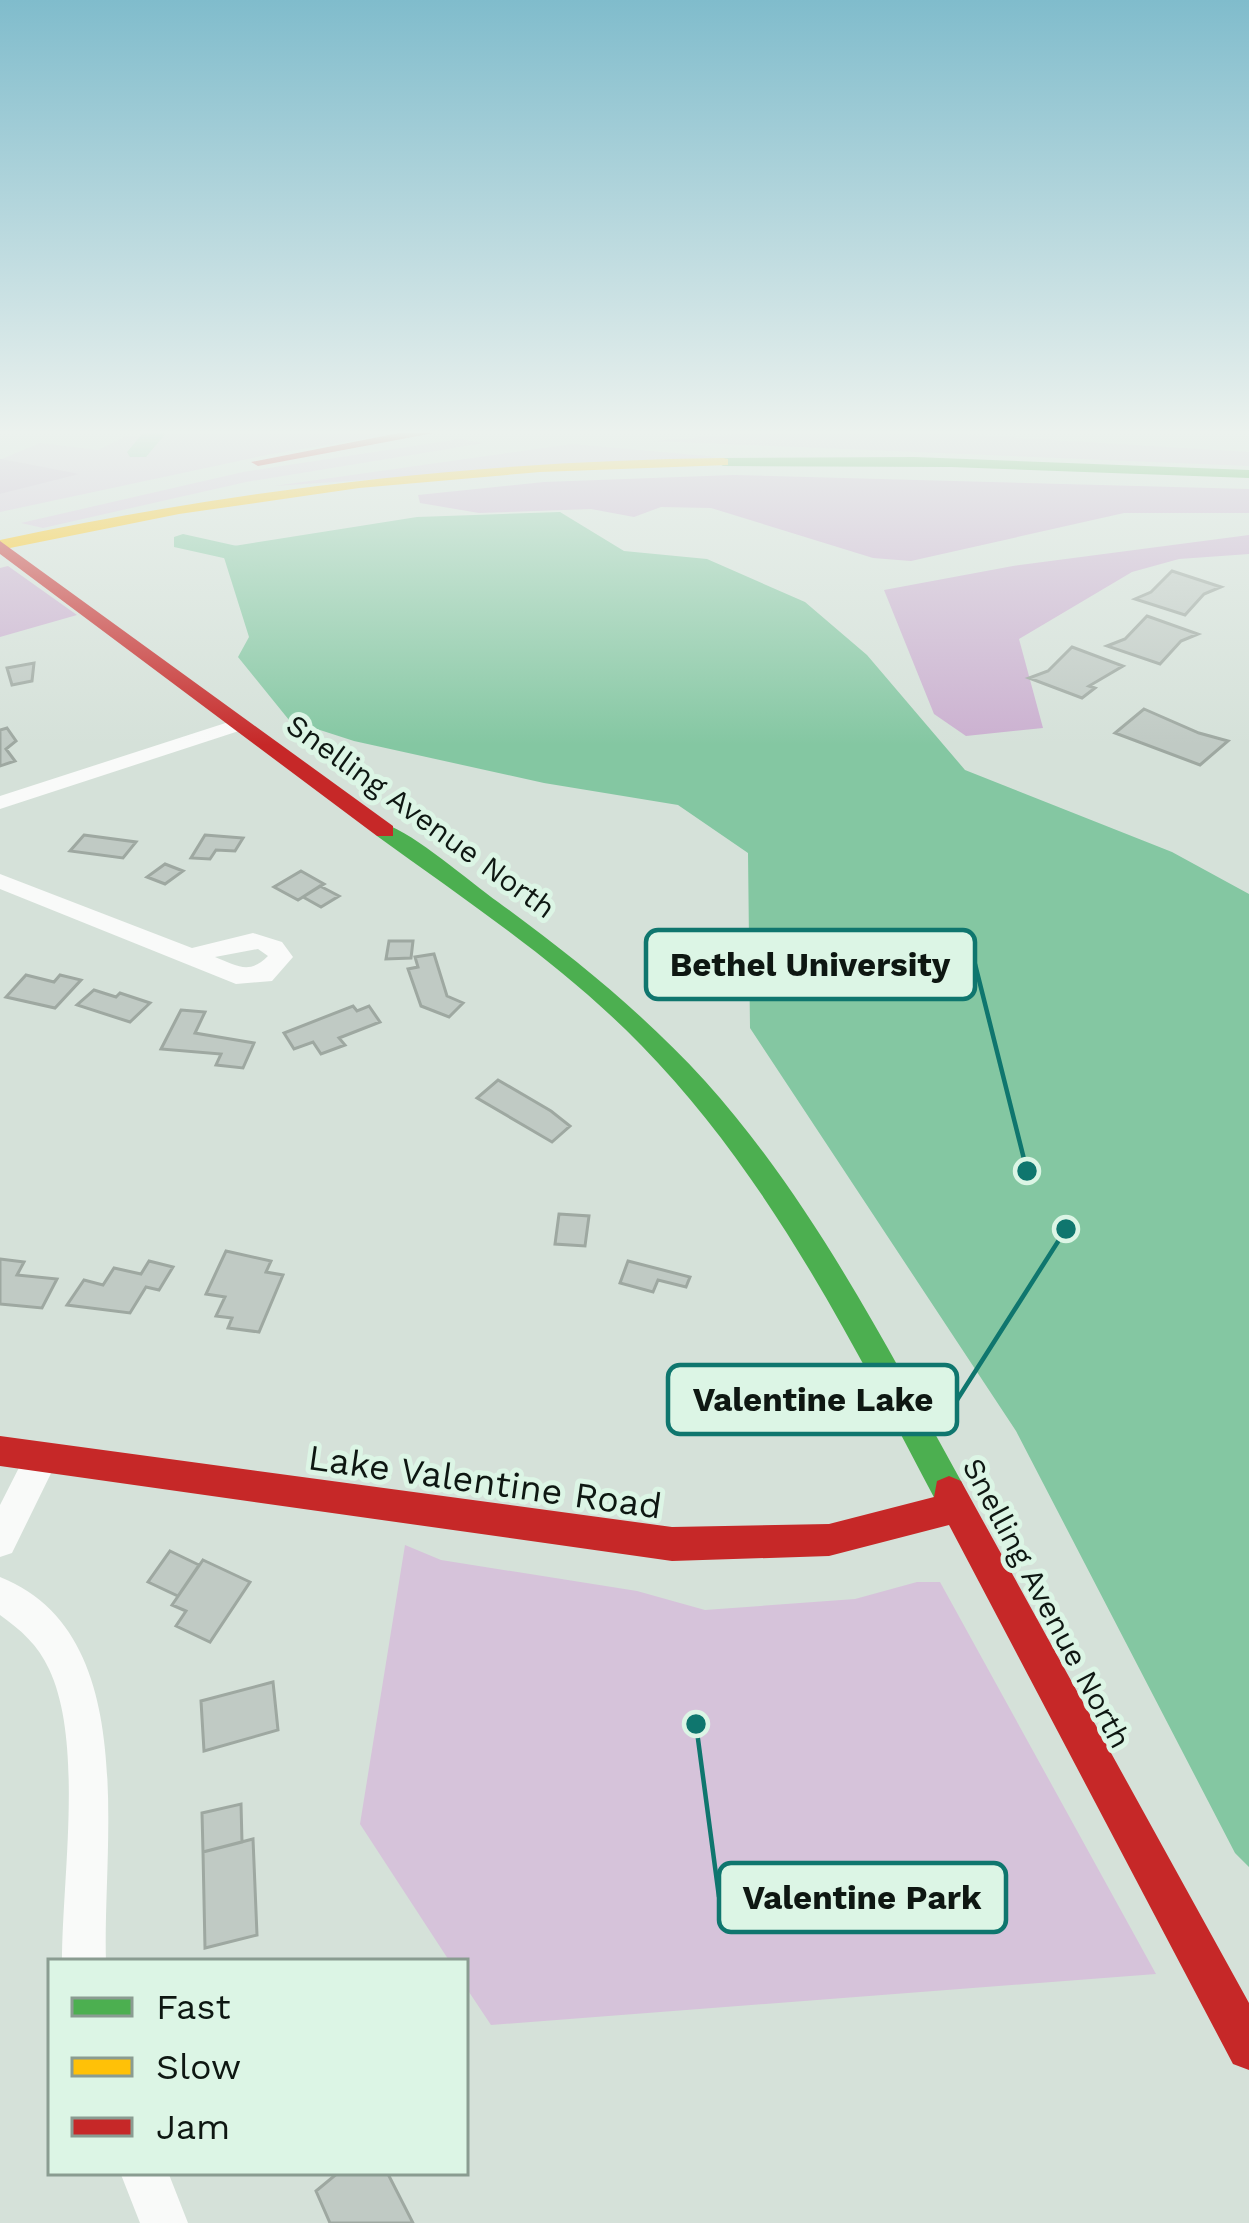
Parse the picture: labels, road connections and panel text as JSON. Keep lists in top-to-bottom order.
{
  "streets": {
    "main road": ["Snelling Avenue North", "Lake Valentine Road"]
  },
  "crossings": [
    ["Snelling Avenue North", "Lake Valentine Road"]
  ],
  "places": ["Bethel University", "Valentine Lake", "Valentine Park"],
  "legend": ["Fast", "Slow", "Jam"]
}
